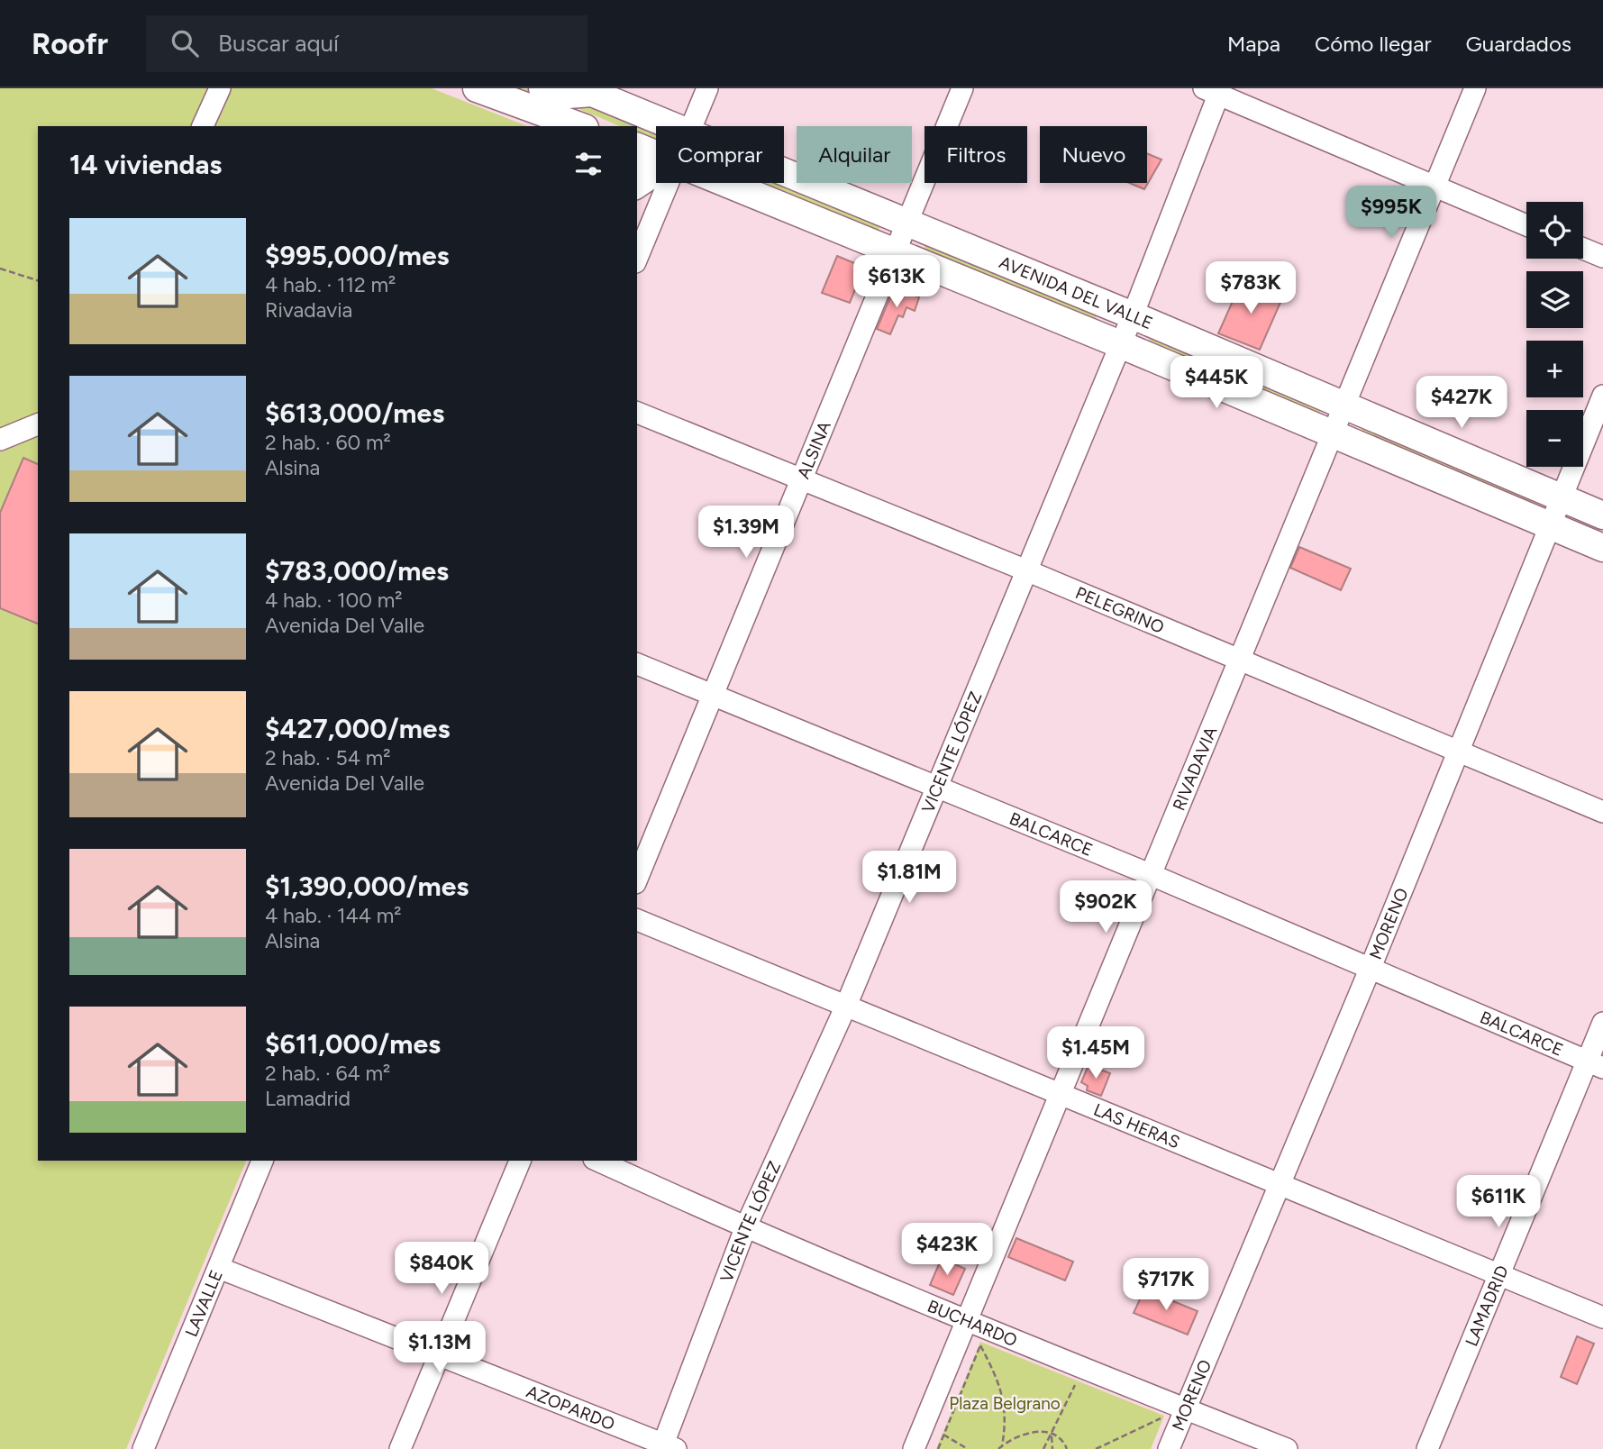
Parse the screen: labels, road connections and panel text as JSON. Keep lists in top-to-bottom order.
{
  "streets": {
    "main road": ["AVENIDA DEL VALLE"],
    "street": [
      "ALSINA",
      "PELEGRINO",
      "VICENTE LÓPEZ",
      "RIVADAVIA",
      "BALCARCE",
      "MORENO",
      "LAS HERAS",
      "LAVALLE",
      "LAMADRID",
      "BUCHARDO",
      "AZOPARDO"
    ]
  },
  "crossings": [
    ["AVENIDA DEL VALLE", "ALSINA"],
    ["AVENIDA DEL VALLE", "VICENTE LÓPEZ"],
    ["AVENIDA DEL VALLE", "RIVADAVIA"],
    ["AVENIDA DEL VALLE", "MORENO"],
    ["ALSINA", "PELEGRINO"],
    ["ALSINA", "BALCARCE"],
    ["PELEGRINO", "VICENTE LÓPEZ"],
    ["PELEGRINO", "RIVADAVIA"],
    ["PELEGRINO", "MORENO"],
    ["VICENTE LÓPEZ", "BALCARCE"],
    ["VICENTE LÓPEZ", "LAS HERAS"],
    ["VICENTE LÓPEZ", "BUCHARDO"],
    ["VICENTE LÓPEZ", "AZOPARDO"],
    ["RIVADAVIA", "BALCARCE"],
    ["RIVADAVIA", "LAS HERAS"],
    ["RIVADAVIA", "BUCHARDO"],
    ["BALCARCE", "MORENO"],
    ["BALCARCE", "LAMADRID"],
    ["MORENO", "LAS HERAS"],
    ["MORENO", "BUCHARDO"],
    ["LAS HERAS", "LAMADRID"],
    ["LAVALLE", "AZOPARDO"]
  ],
  "parks": ["Plaza Belgrano"],
  "page": {
    "header": "Roofr",
    "search": "Buscar aquí",
    "nav": ["Mapa", "Cómo llegar", "Guardados"],
    "chip": [
      "Comprar",
      "Alquilar",
      "Filtros",
      "Nuevo"
    ],
    "heading": "14 viviendas",
    "price": [
      "$995K",
      "$613K",
      "$783K",
      "$445K",
      "$427K",
      "$1.39M",
      "$1.81M",
      "$902K",
      "$1.45M",
      "$611K",
      "$423K",
      "$840K",
      "$717K",
      "$1.13M"
    ],
    "map_buttons": ["+", "−"],
    "list": [
      {
        "name": "$995,000/mes",
        "note": "4 hab. · 112 m² · Rivadavia"
      },
      {
        "name": "$613,000/mes",
        "note": "2 hab. · 60 m² · Alsina"
      },
      {
        "name": "$783,000/mes",
        "note": "4 hab. · 100 m² · Avenida Del Valle"
      },
      {
        "name": "$427,000/mes",
        "note": "2 hab. · 54 m² · Avenida Del Valle"
      },
      {
        "name": "$1,390,000/mes",
        "note": "4 hab. · 144 m² · Alsina"
      },
      {
        "name": "$611,000/mes",
        "note": "2 hab. · 64 m² · Lamadrid"
      }
    ]
  }
}
